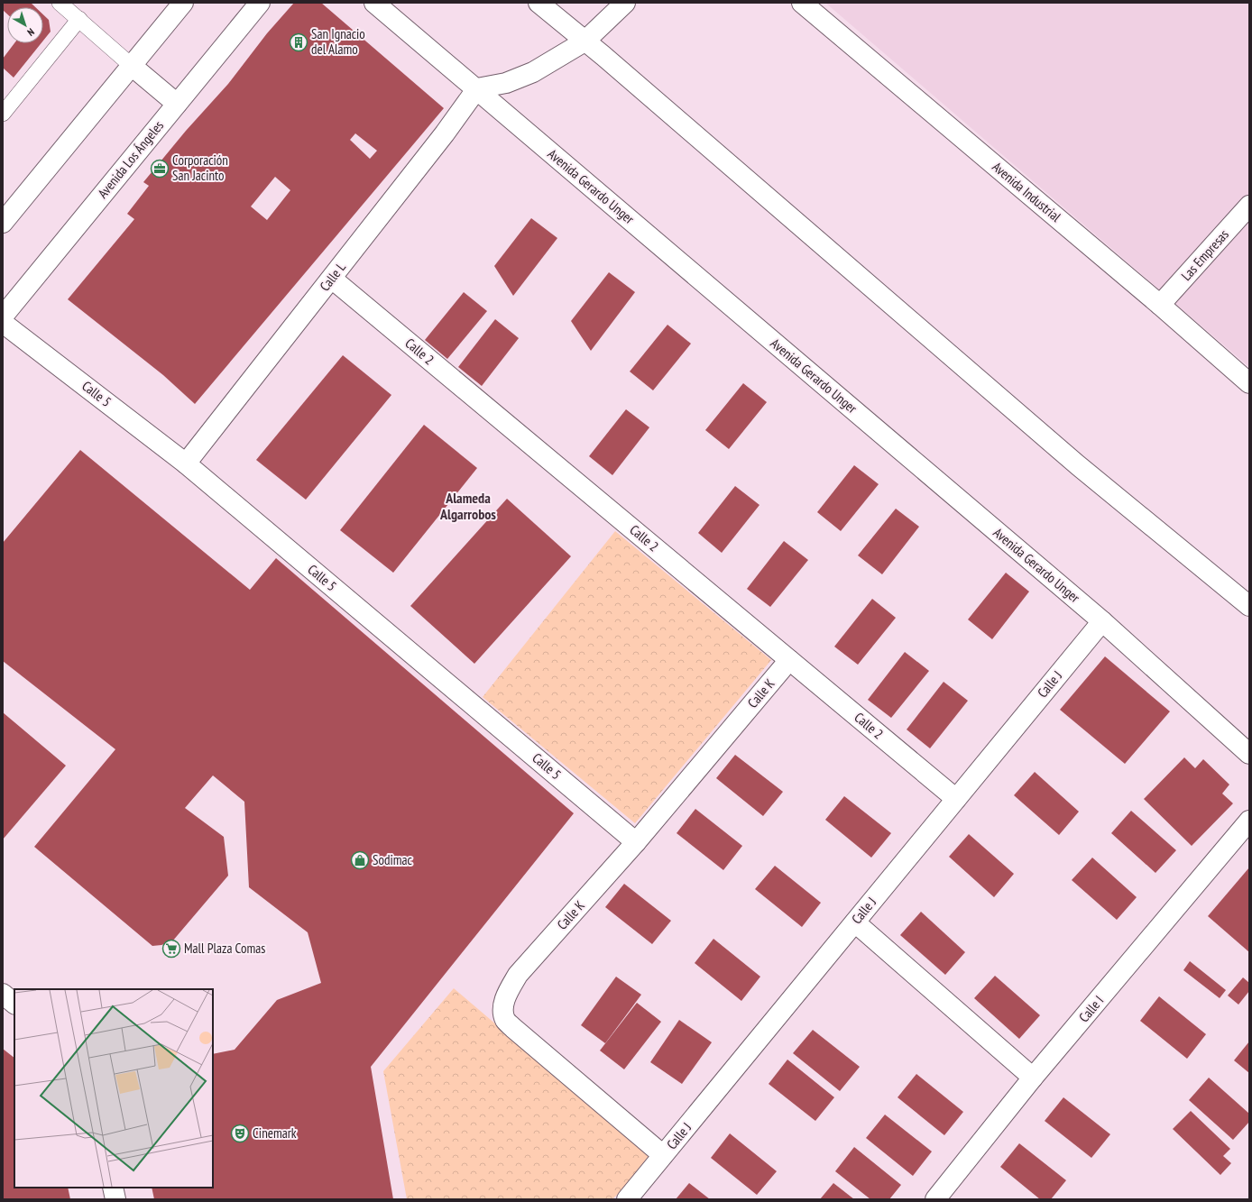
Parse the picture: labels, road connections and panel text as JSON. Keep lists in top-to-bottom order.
{
  "streets": {
    "street": [
      "Avenida Los Ángeles",
      "Avenida Gerardo Unger",
      "Avenida Industrial",
      "Las Empresas",
      "Calle L",
      "Calle 2",
      "Calle 5",
      "Calle J",
      "Calle K",
      "Calle I"
    ]
  },
  "crossings": [
    ["Avenida Gerardo Unger", "Calle L"],
    ["Avenida Gerardo Unger", "Calle J"],
    ["Avenida Industrial", "Las Empresas"],
    ["Calle L", "Calle 2"],
    ["Calle L", "Calle 5"],
    ["Calle 2", "Calle J"],
    ["Calle 2", "Calle K"],
    ["Calle 5", "Calle K"],
    ["Calle J", "Calle K"]
  ],
  "districts": ["Alameda Algarrobos"],
  "places": {
    "building": ["San Ignacio del Alamo"],
    "office": ["Corporación San Jacinto"],
    "shop": ["Sodimac"],
    "supermarket": ["Mall Plaza Comas"],
    "theatre": ["Cinemark"]
  },
  "north": "bottom right"
}
